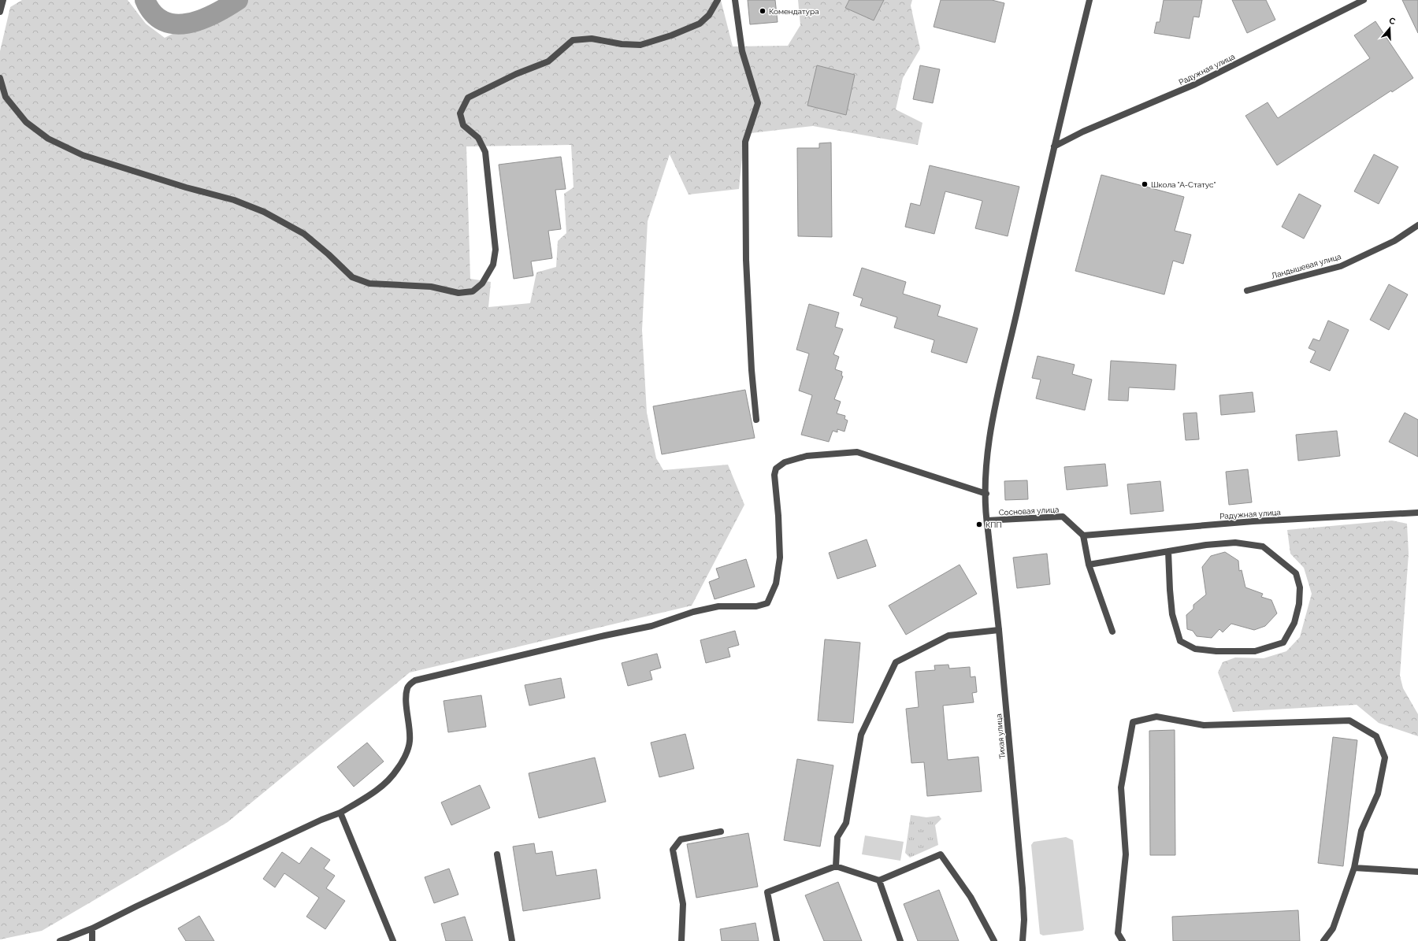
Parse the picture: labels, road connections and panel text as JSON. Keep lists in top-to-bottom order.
{
  "streets": {
    "street": [
      "Радужная улица",
      "Ландышевая улица",
      "Сосновая улица",
      "Тихая улица"
    ]
  },
  "crossings": [
    ["Радужная улица", "Сосновая улица"],
    ["Радужная улица", "Тихая улица"],
    ["Сосновая улица", "Тихая улица"]
  ],
  "places": ["Комендатура", "Школа \"А-Статус\"", "КПП"],
  "north": "top"
}
